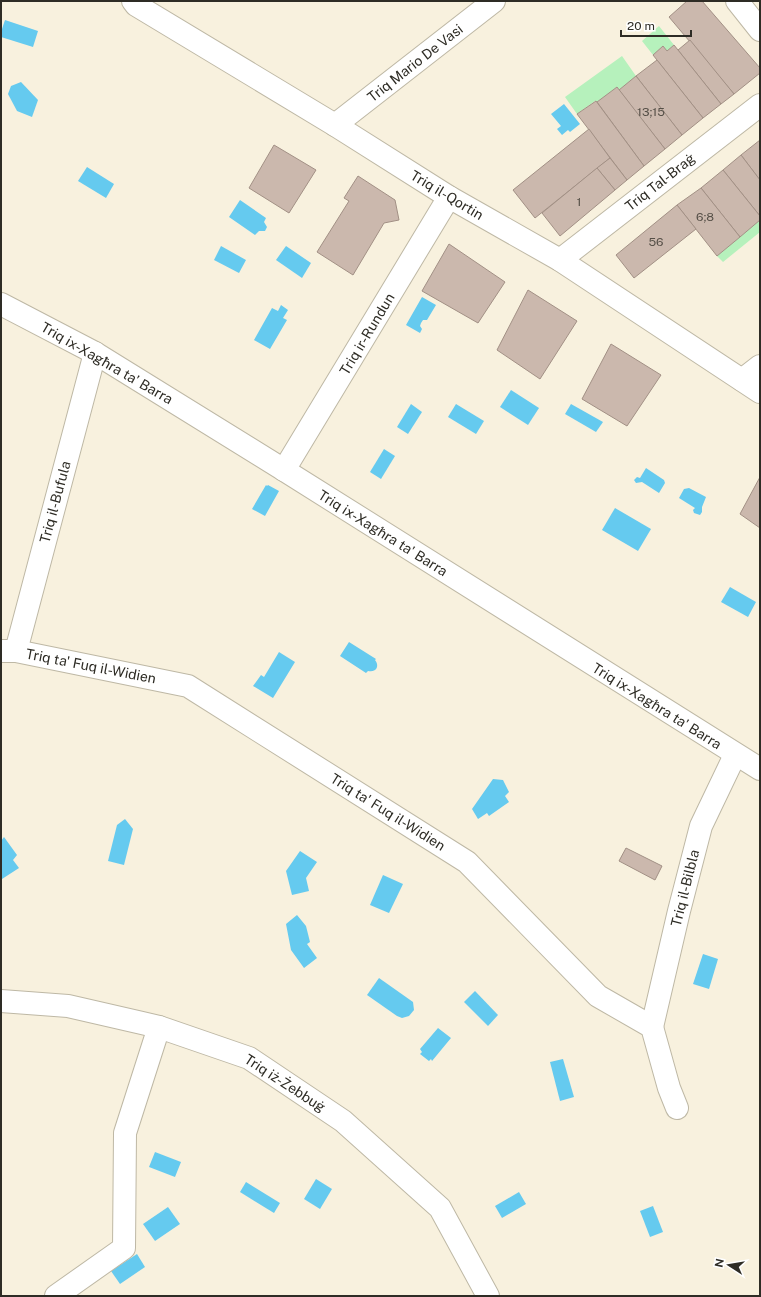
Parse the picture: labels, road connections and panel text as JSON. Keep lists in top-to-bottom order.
{
  "streets": {
    "street": [
      "Triq Mario De Vasi",
      "Triq Tal-Braġ",
      "Triq il-Qortin",
      "Triq ir-Rundun",
      "Triq ix-Xagħra ta' Barra",
      "Triq il-Bufula",
      "Triq ta' Fuq il-Widien",
      "Triq il-Bilbla",
      "Triq iż-Żebbuġ"
    ]
  },
  "crossings": [
    ["Triq Mario De Vasi", "Triq il-Qortin"],
    ["Triq Tal-Braġ", "Triq il-Qortin"],
    ["Triq il-Qortin", "Triq ir-Rundun"],
    ["Triq ir-Rundun", "Triq ix-Xagħra ta' Barra"],
    ["Triq ix-Xagħra ta' Barra", "Triq il-Bufula"],
    ["Triq ix-Xagħra ta' Barra", "Triq il-Bilbla"],
    ["Triq il-Bufula", "Triq ta' Fuq il-Widien"],
    ["Triq ta' Fuq il-Widien", "Triq il-Bilbla"]
  ],
  "house_numbers": [
    "13;15",
    "1",
    "6;8",
    "56"
  ],
  "scale_bar": "20 m",
  "north": "left"
}
